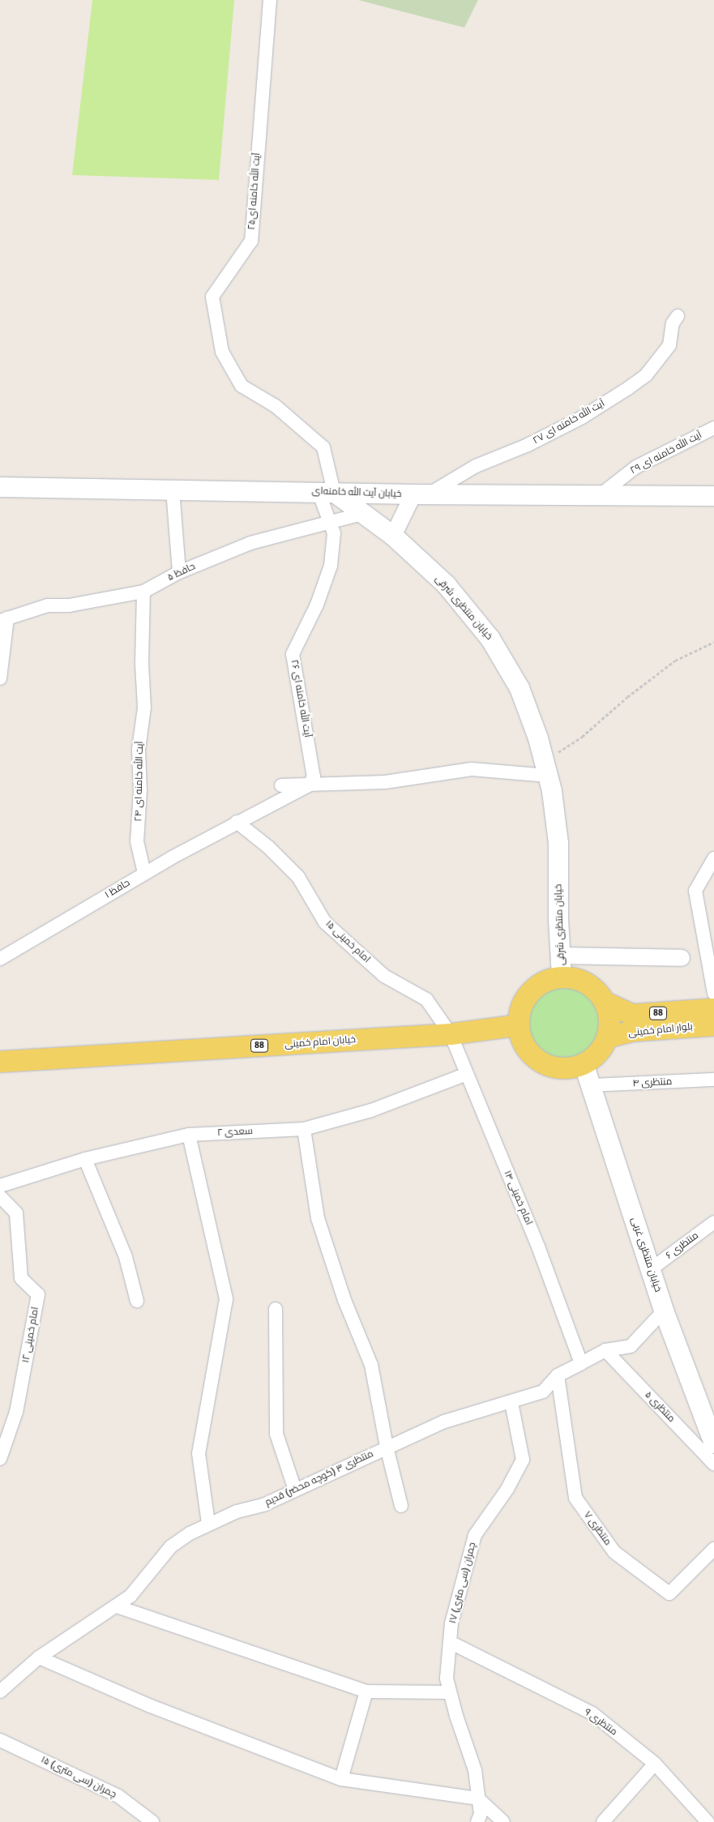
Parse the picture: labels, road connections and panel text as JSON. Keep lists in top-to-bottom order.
{
  "streets": {
    "main road": [
      "خیابان آیت الله خامنه‌ای",
      "خیابان منتظری شرقی",
      "88",
      "بلوار امام خمینی",
      "خیابان امام خمینی",
      "خیابان منتظری غربی"
    ],
    "street": [
      "آیت الله خامنه ای۲۵",
      "آیت الله خامنه ای ۲۷",
      "آیت الله خامنه ای ۲۹",
      "حافظ ۵",
      "آیت الله خامنه ای ۲۶",
      "آیت الله خامنه ای ۲۴",
      "حافظ ۱",
      "امام خمینی ۱۵",
      "منتظری ۴",
      "سعدی ۲",
      "امام خمینی ۱۴",
      "منتظری ۶",
      "امام خمینی ۱۲",
      "منتظری ۵",
      "منتظری ۳ (کوچه محضر) قدیم",
      "منتظری ۷",
      "چمران (سی متری) ۱۷",
      "منتظری ۹",
      "چمران (سی متری) ۱۵"
    ]
  },
  "crossings": [
    ["آیت الله خامنه ای۲۵", "خیابان آیت الله خامنه‌ای"],
    ["آیت الله خامنه ای۲۵", "خیابان منتظری شرقی"],
    ["آیت الله خامنه ای۲۵", "آیت الله خامنه ای ۲۶"],
    ["آیت الله خامنه ای ۲۷", "خیابان آیت الله خامنه‌ای"],
    ["آیت الله خامنه ای ۲۹", "خیابان آیت الله خامنه‌ای"],
    ["خیابان آیت الله خامنه‌ای", "خیابان منتظری شرقی"],
    ["خیابان آیت الله خامنه‌ای", "آیت الله خامنه ای ۲۶"],
    ["حافظ ۵", "خیابان منتظری شرقی"],
    ["حافظ ۵", "آیت الله خامنه ای ۲۴"],
    ["خیابان منتظری شرقی", "آیت الله خامنه ای ۲۶"],
    ["خیابان منتظری شرقی", "88"],
    ["خیابان منتظری شرقی", "بلوار امام خمینی"],
    ["خیابان منتظری شرقی", "خیابان امام خمینی"],
    ["خیابان منتظری شرقی", "خیابان منتظری غربی"],
    ["آیت الله خامنه ای ۲۴", "حافظ ۱"],
    ["حافظ ۱", "امام خمینی ۱۵"],
    ["امام خمینی ۱۵", "خیابان امام خمینی"],
    ["امام خمینی ۱۵", "امام خمینی ۱۴"],
    ["88", "بلوار امام خمینی"],
    ["88", "خیابان امام خمینی"],
    ["88", "خیابان منتظری غربی"],
    ["بلوار امام خمینی", "خیابان امام خمینی"],
    ["بلوار امام خمینی", "خیابان منتظری غربی"],
    ["خیابان امام خمینی", "امام خمینی ۱۴"],
    ["خیابان امام خمینی", "خیابان منتظری غربی"],
    ["منتظری ۴", "خیابان منتظری غربی"],
    ["سعدی ۲", "امام خمینی ۱۴"],
    ["امام خمینی ۱۴", "منتظری ۳ (کوچه محضر) قدیم"],
    ["منتظری ۶", "خیابان منتظری غربی"],
    ["خیابان منتظری غربی", "منتظری ۳ (کوچه محضر) قدیم"],
    ["منتظری ۵", "منتظری ۳ (کوچه محضر) قدیم"],
    ["منتظری ۳ (کوچه محضر) قدیم", "منتظری ۷"],
    ["منتظری ۳ (کوچه محضر) قدیم", "چمران (سی متری) ۱۷"],
    ["چمران (سی متری) ۱۷", "منتظری ۹"]
  ]
}
